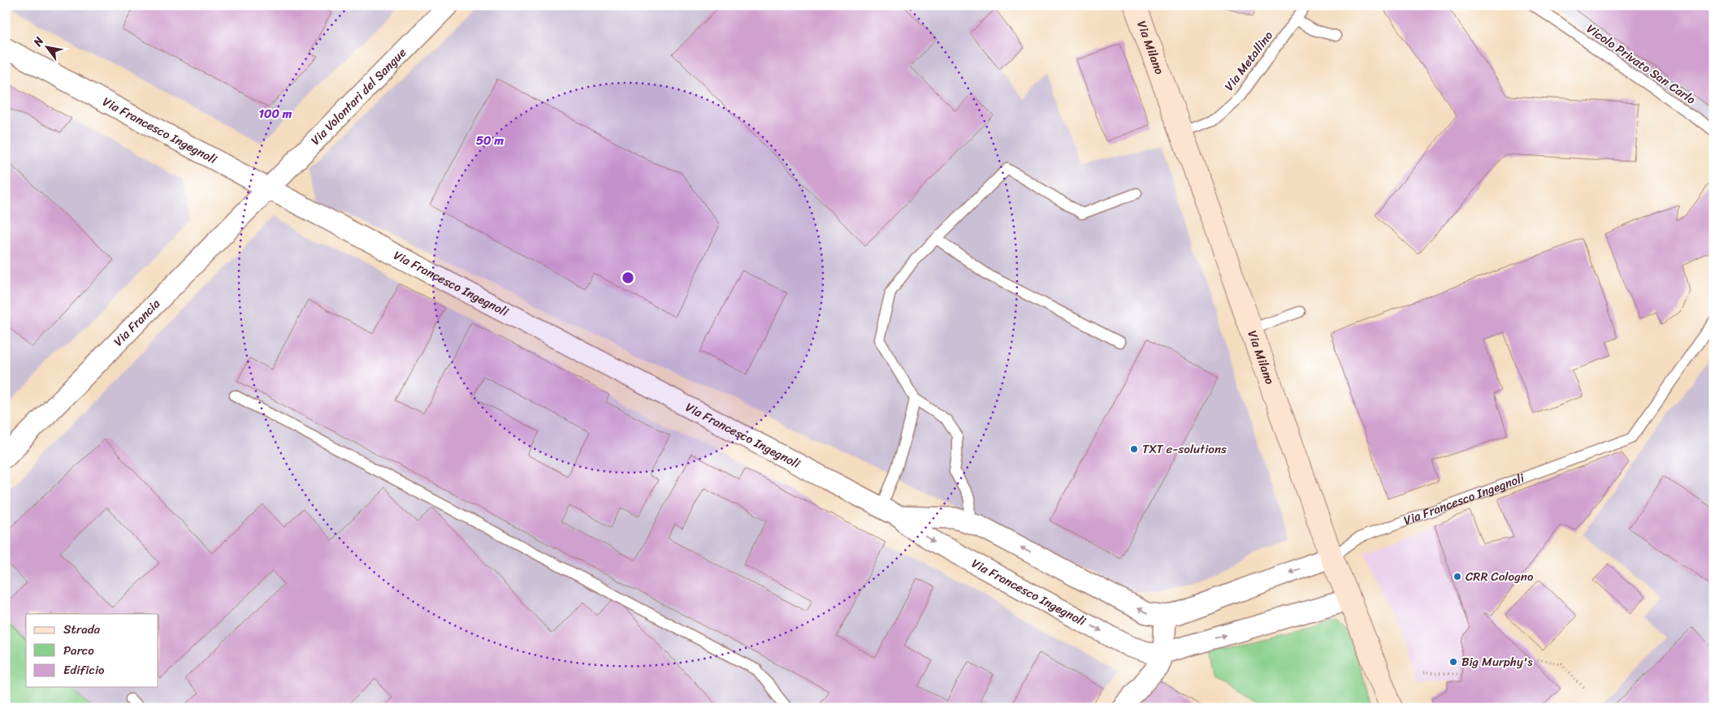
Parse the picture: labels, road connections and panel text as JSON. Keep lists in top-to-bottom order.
{
  "streets": {
    "main road": ["Via Milano"],
    "street": ["Via Volontari del Sangue", "Via Francesco Ingegnoli", "Via Francia"],
    "lane": ["Via Metallino", "Vicolo Privato San Carlo"]
  },
  "crossings": [
    ["Via Milano", "Via Metallino"],
    ["Via Milano", "Via Francesco Ingegnoli"],
    ["Via Volontari del Sangue", "Via Francesco Ingegnoli"],
    ["Via Volontari del Sangue", "Via Francia"],
    ["Via Francesco Ingegnoli", "Via Francia"]
  ],
  "places": ["TXT e-solutions", "CRR Cologno", "Big Murphy's"],
  "legend": ["Strada", "Parco", "Edificio"],
  "north": "top left",
  "rings": ["100 m", "50 m"]
}
